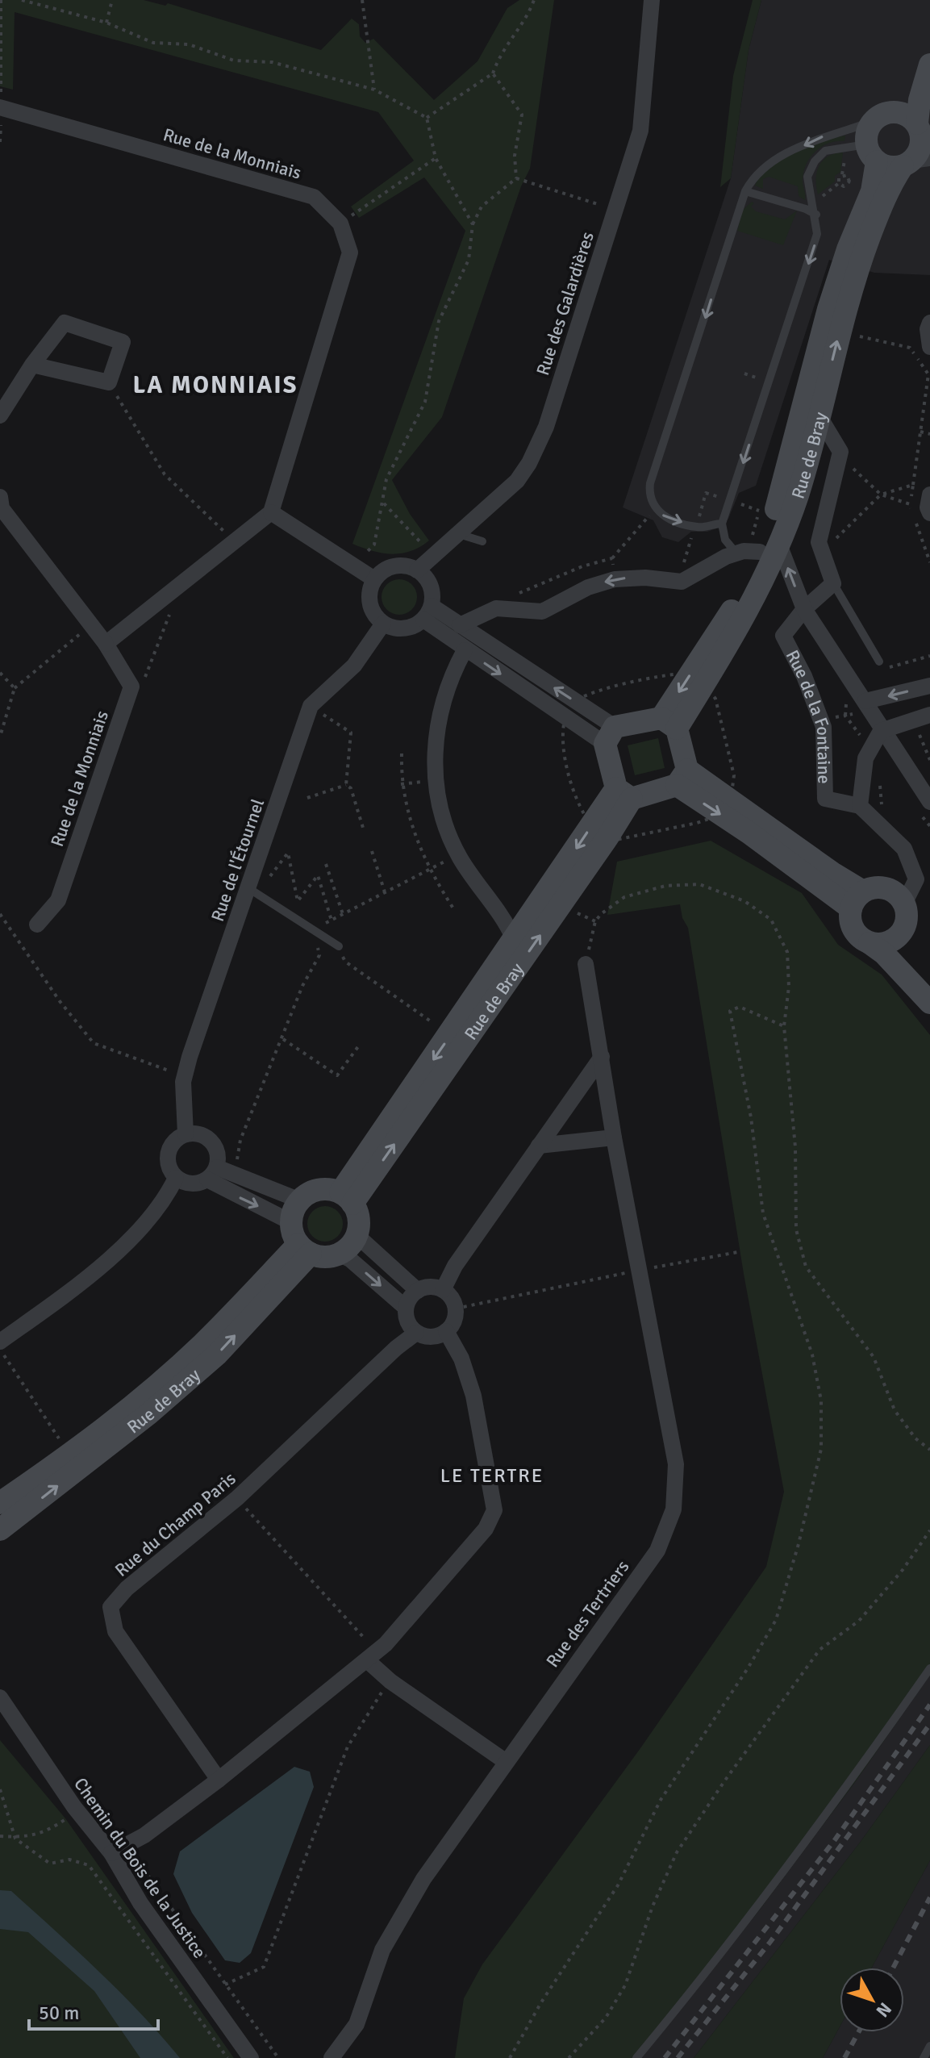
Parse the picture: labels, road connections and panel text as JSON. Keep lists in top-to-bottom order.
{
  "streets": {
    "street": [
      "Rue de la Monniais",
      "Rue des Galardières",
      "Rue de Bray",
      "Rue de la Fontaine",
      "Rue de l'Étournel",
      "Rue du Champ Paris",
      "Rue des Tertriers",
      "Chemin du Bois de la Justice"
    ]
  },
  "crossings": [
    ["Rue des Galardières", "Rue de l'Étournel"]
  ],
  "districts": ["LA MONNIAIS", "LE TERTRE"],
  "scale_bar": "50 m",
  "north": "bottom right"
}
